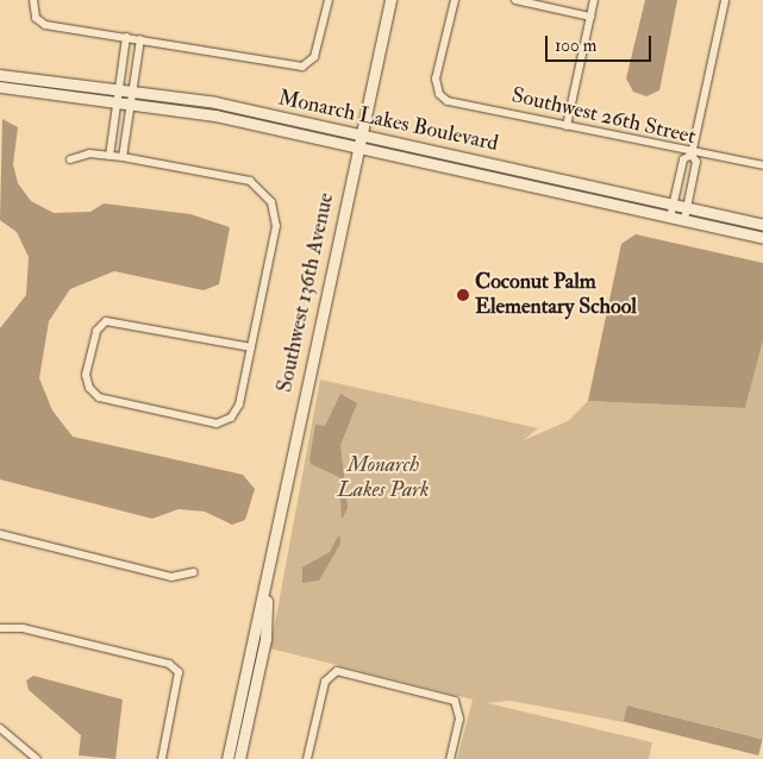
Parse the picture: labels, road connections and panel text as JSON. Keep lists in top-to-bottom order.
{
  "streets": {
    "street": ["Southwest 26th Street", "Monarch Lakes Boulevard", "Southwest 136th Avenue"]
  },
  "crossings": [
    ["Monarch Lakes Boulevard", "Southwest 136th Avenue"]
  ],
  "parks": ["Monarch Lakes Park"],
  "places": ["Coconut Palm Elementary School"],
  "scale_bar": "100 m"
}
